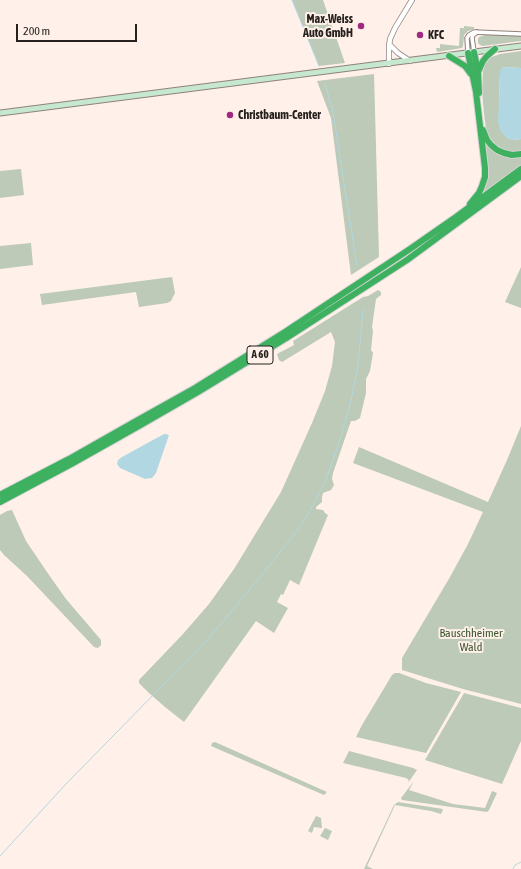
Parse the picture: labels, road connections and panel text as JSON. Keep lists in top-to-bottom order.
{
  "streets": {
    "highway": ["A 60"]
  },
  "parks": ["Bauschheimer Wald"],
  "places": ["Max-Weiss Auto GmbH", "KFC", "Christbaum-Center"],
  "scale_bar": "200 m"
}
